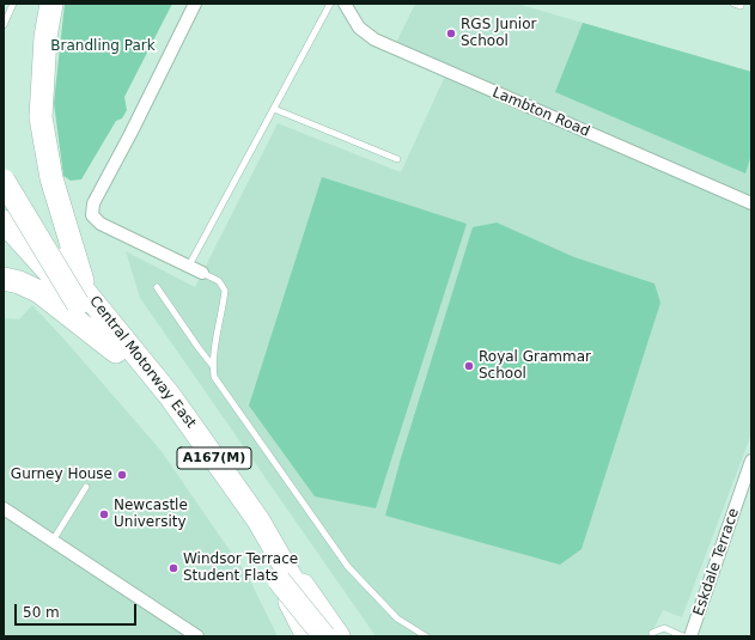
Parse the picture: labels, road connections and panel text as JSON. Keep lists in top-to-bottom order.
{
  "streets": {
    "highway": ["Central Motorway East", "A167(M)"],
    "street": ["Lambton Road", "Eskdale Terrace"]
  },
  "crossings": [
    ["Central Motorway East", "A167(M)"]
  ],
  "parks": ["Brandling Park"],
  "places": [
    "RGS Junior School",
    "Royal Grammar School",
    "Gurney House",
    "Newcastle University",
    "Windsor Terrace Student Flats"
  ],
  "scale_bar": "50 m"
}
